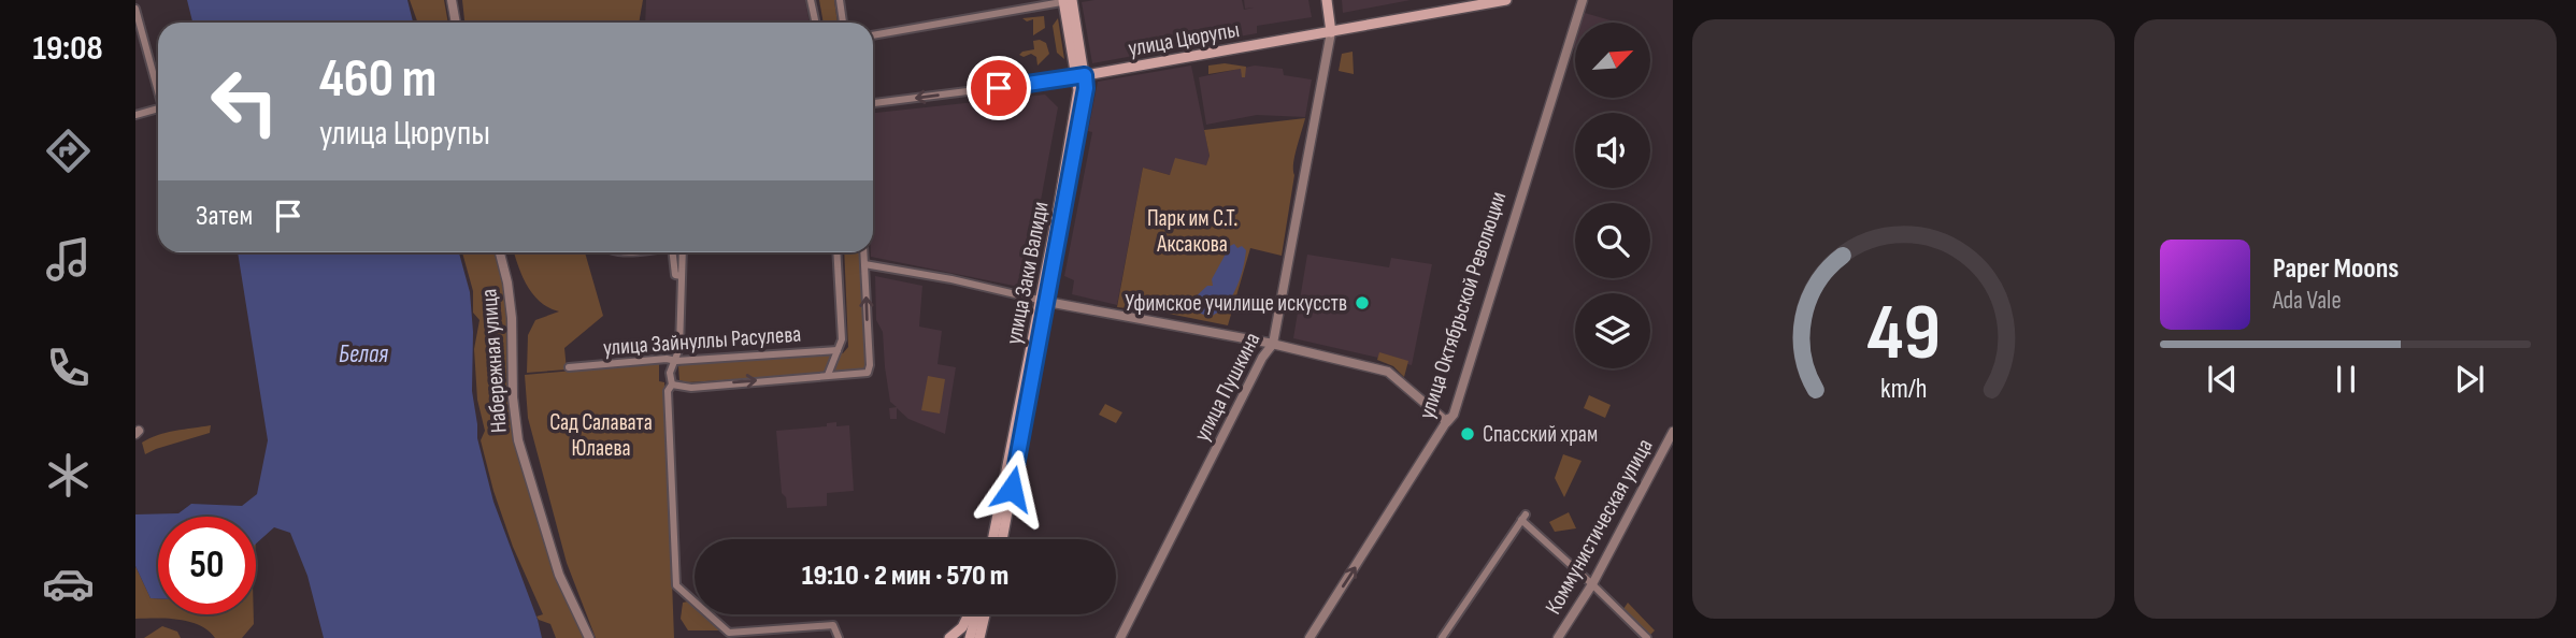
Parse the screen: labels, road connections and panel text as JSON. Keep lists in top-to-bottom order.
{
  "streets": {
    "main road": ["улица Цюрупы", "улица Заки Валиди", "улица Пушкина"],
    "street": [
      "улица Октябрьской Революции",
      "улица Зайнуллы Расулева",
      "Набережная улица",
      "Коммунистическая улица"
    ]
  },
  "crossings": [
    ["улица Цюрупы", "улица Заки Валиди"],
    ["улица Цюрупы", "улица Пушкина"]
  ],
  "one_way": ["улица Октябрьской Революции"],
  "water": ["Белая"],
  "parks": ["Парк им С.Т. Аксакова", "Сад Салавата Юлаева"],
  "places": ["Уфимское училище искусств", "Спасский храм"],
  "north": "top right",
  "page": {
    "tabs": "19:08",
    "turn": ["460 m", "улица Цюрупы"],
    "then": "Затем",
    "song": ["Paper Moons", "Ada Vale"],
    "limit": "50",
    "trip": "19:10 · 2 мин · 570 m",
    "gauge": ["49", "km/h"]
  }
}
